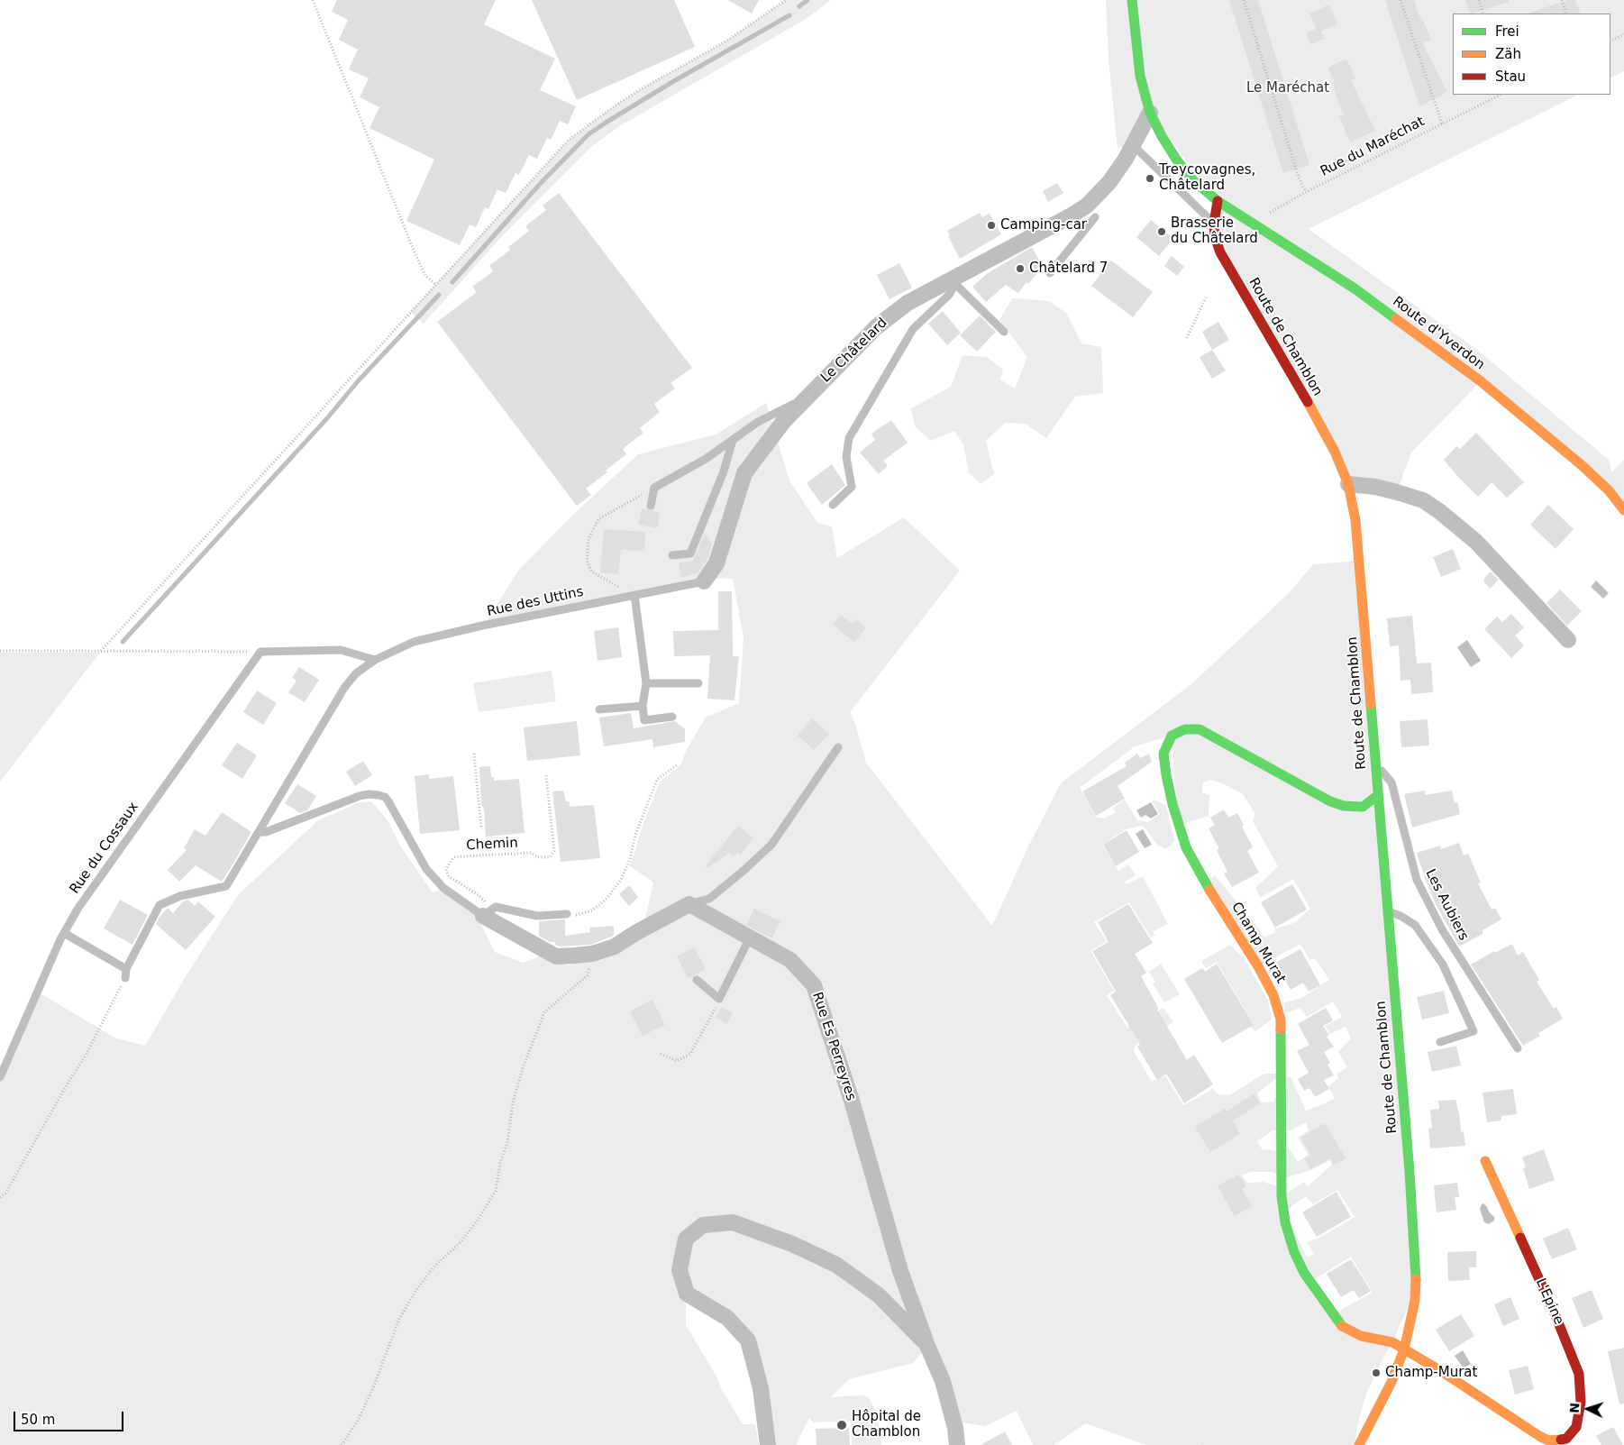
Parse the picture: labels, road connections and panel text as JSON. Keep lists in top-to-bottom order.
{
  "streets": {
    "street": [
      "Route d'Yverdon",
      "Route de Chamblon",
      "Le Châtelard",
      "Champ Murat",
      "Rue Es Perreyres",
      "L'Epine"
    ],
    "lane": ["Rue des Uttins", "Rue du Cossaux", "Les Aubiers"],
    "path": ["Rue du Maréchat", "Chemin"]
  },
  "crossings": [
    ["Rue du Maréchat", "Route d'Yverdon"],
    ["Route d'Yverdon", "Route de Chamblon"],
    ["Route de Chamblon", "Les Aubiers"],
    ["Route de Chamblon", "Champ Murat"],
    ["Route de Chamblon", "L'Epine"],
    ["Le Châtelard", "Rue des Uttins"],
    ["Champ Murat", "L'Epine"]
  ],
  "parks": ["Le Maréchat"],
  "places": [
    "Treycovagnes, Châtelard",
    "Camping-car",
    "Brasserie du Châtelard",
    "Châtelard 7",
    "Champ-Murat",
    "Hôpital de Chamblon"
  ],
  "legend": ["Frei", "Zäh", "Stau"],
  "scale_bar": "50 m",
  "north": "left"
}
